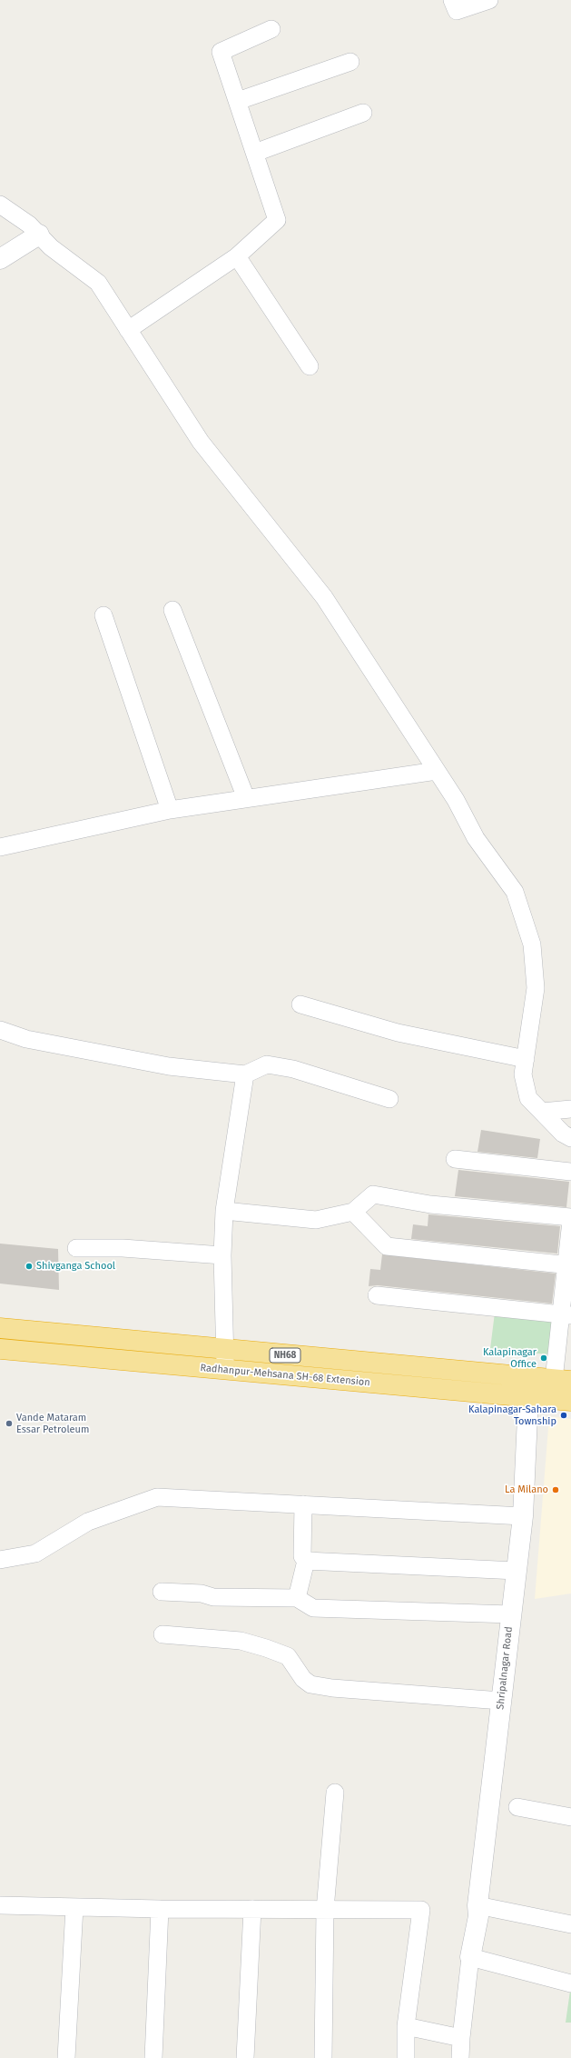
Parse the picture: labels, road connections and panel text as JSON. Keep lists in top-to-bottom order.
{
  "streets": {
    "highway": ["NH68", "Radhanpur-Mehsana SH-68 Extension"],
    "street": ["Shripalnagar Road"]
  },
  "crossings": [
    ["NH68", "Shripalnagar Road"],
    ["Radhanpur-Mehsana SH-68 Extension", "Shripalnagar Road"]
  ],
  "places": [
    "Shivganga School",
    "Kalapinagar Office",
    "Kalapinagar-Sahara Township",
    "Vande Mataram Essar Petroleum",
    "La Milano"
  ]
}
